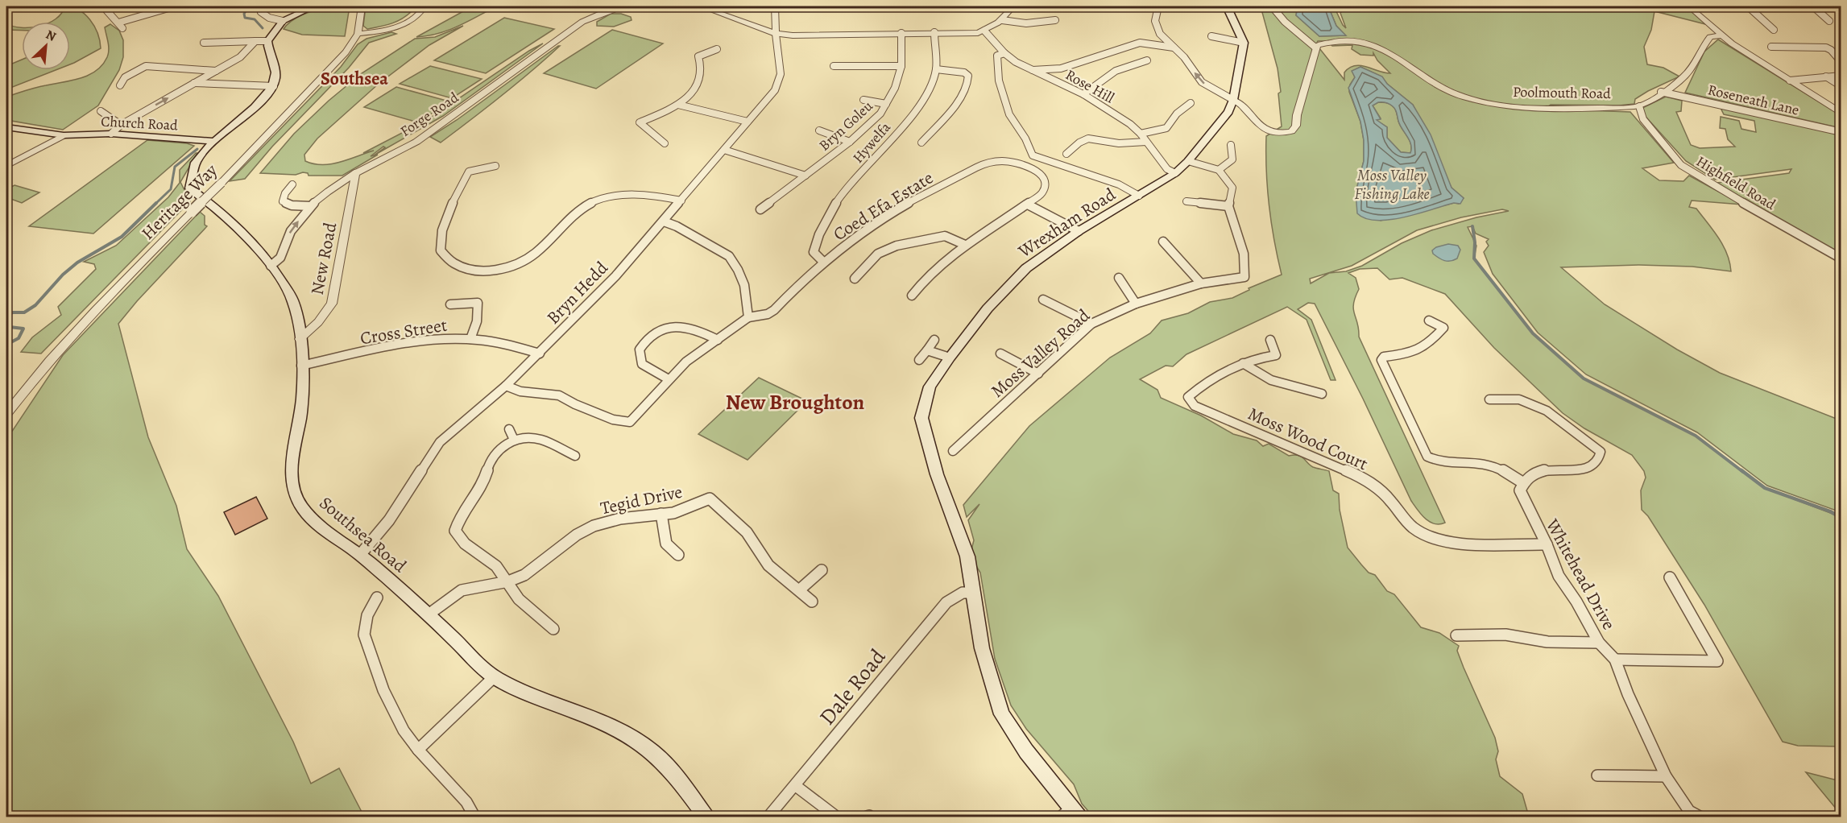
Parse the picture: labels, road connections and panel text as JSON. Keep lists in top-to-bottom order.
{
  "streets": {
    "main road": ["Church Road", "Wrexham Road", "Southsea Road"],
    "street": [
      "Rose Hill",
      "Poolmouth Road",
      "Roseneath Lane",
      "Forge Road",
      "Bryn Goleu",
      "Hywelfa",
      "Highfield Road",
      "Heritage Way",
      "Coed Efa Estate",
      "New Road",
      "Bryn Hedd",
      "Cross Street",
      "Moss Valley Road",
      "Moss Wood Court",
      "Tegid Drive",
      "Whitehead Drive",
      "Dale Road"
    ]
  },
  "crossings": [
    ["Rose Hill", "Wrexham Road"],
    ["Poolmouth Road", "Highfield Road"],
    ["Forge Road", "New Road"],
    ["Forge Road", "Southsea Road"],
    ["Church Road", "Southsea Road"],
    ["Hywelfa", "Coed Efa Estate"],
    ["Wrexham Road", "Dale Road"],
    ["New Road", "Southsea Road"],
    ["Bryn Hedd", "Cross Street"],
    ["Bryn Hedd", "Southsea Road"],
    ["Cross Street", "Southsea Road"],
    ["Moss Wood Court", "Whitehead Drive"],
    ["Tegid Drive", "Southsea Road"]
  ],
  "districts": ["Southsea", "New Broughton"],
  "water": ["Moss Valley Fishing Lake"],
  "north": "top right"
}
